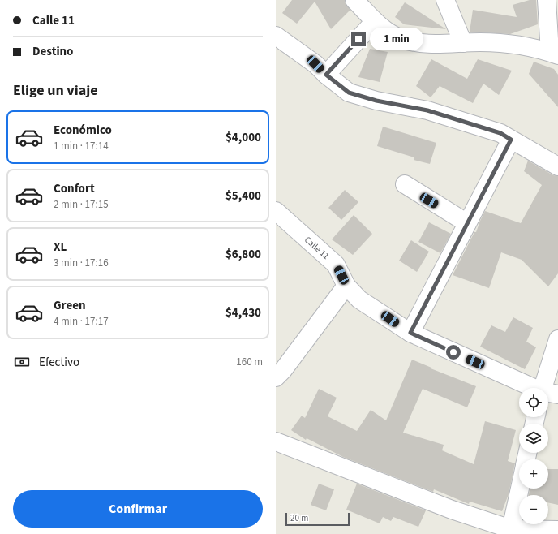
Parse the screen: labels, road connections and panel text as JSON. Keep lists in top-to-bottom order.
{
  "streets": {
    "street": ["Calle 11"]
  },
  "scale_bar": "20 m",
  "page": {
    "banner": ["Calle 11", "Destino"],
    "bubble": "1 min",
    "heading": "Elige un viaje",
    "list": [
      {
        "name": "Económico",
        "note": "1 min · 17:14",
        "value": "$4,000"
      },
      {
        "name": "Confort",
        "note": "2 min · 17:15",
        "value": "$5,400"
      },
      {
        "name": "XL",
        "note": "3 min · 17:16",
        "value": "$6,800"
      },
      {
        "name": "Green",
        "note": "4 min · 17:17",
        "value": "$4,430"
      }
    ],
    "pay": ["Efectivo", "160 m"],
    "map_buttons": ["+", "−"],
    "buttons": "Confirmar",
    "scale": "20 m"
  }
}
